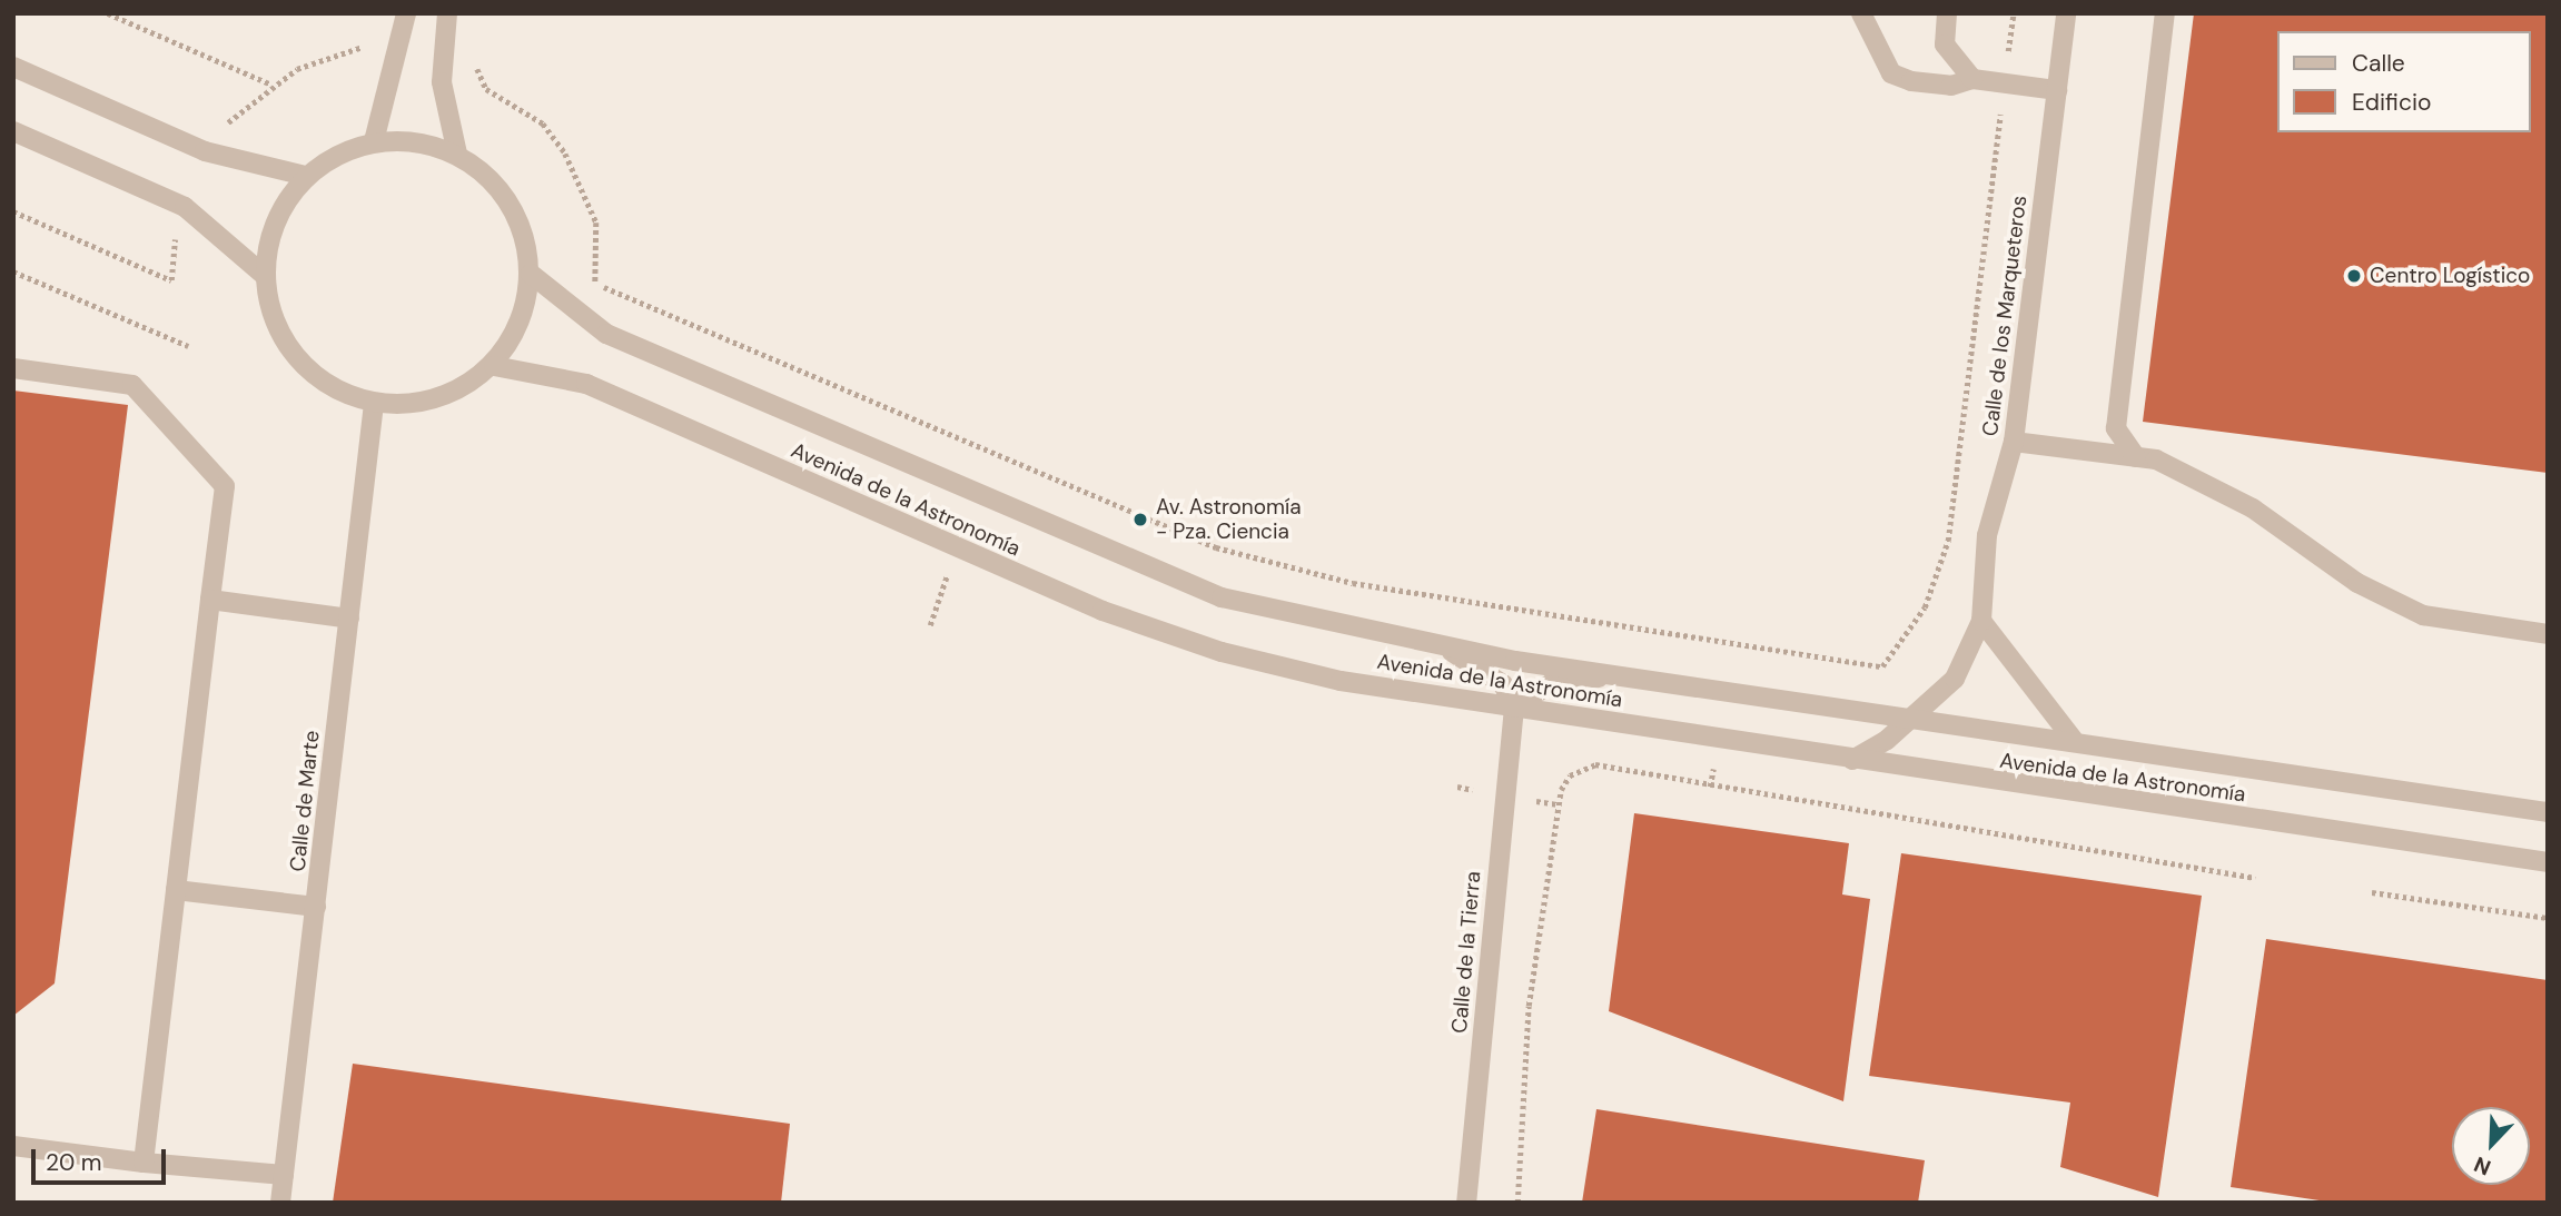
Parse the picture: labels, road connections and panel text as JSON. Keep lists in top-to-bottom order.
{
  "streets": {
    "street": [
      "Calle de los Marqueteros",
      "Avenida de la Astronomía",
      "Calle de Marte",
      "Calle de la Tierra"
    ]
  },
  "crossings": [
    ["Calle de los Marqueteros", "Avenida de la Astronomía"],
    ["Avenida de la Astronomía", "Calle de Marte"],
    ["Avenida de la Astronomía", "Calle de la Tierra"]
  ],
  "places": ["Centro Logístico", "Av. Astronomía - Pza. Ciencia"],
  "legend": ["Calle", "Edificio"],
  "scale_bar": "20 m",
  "north": "bottom left"
}
